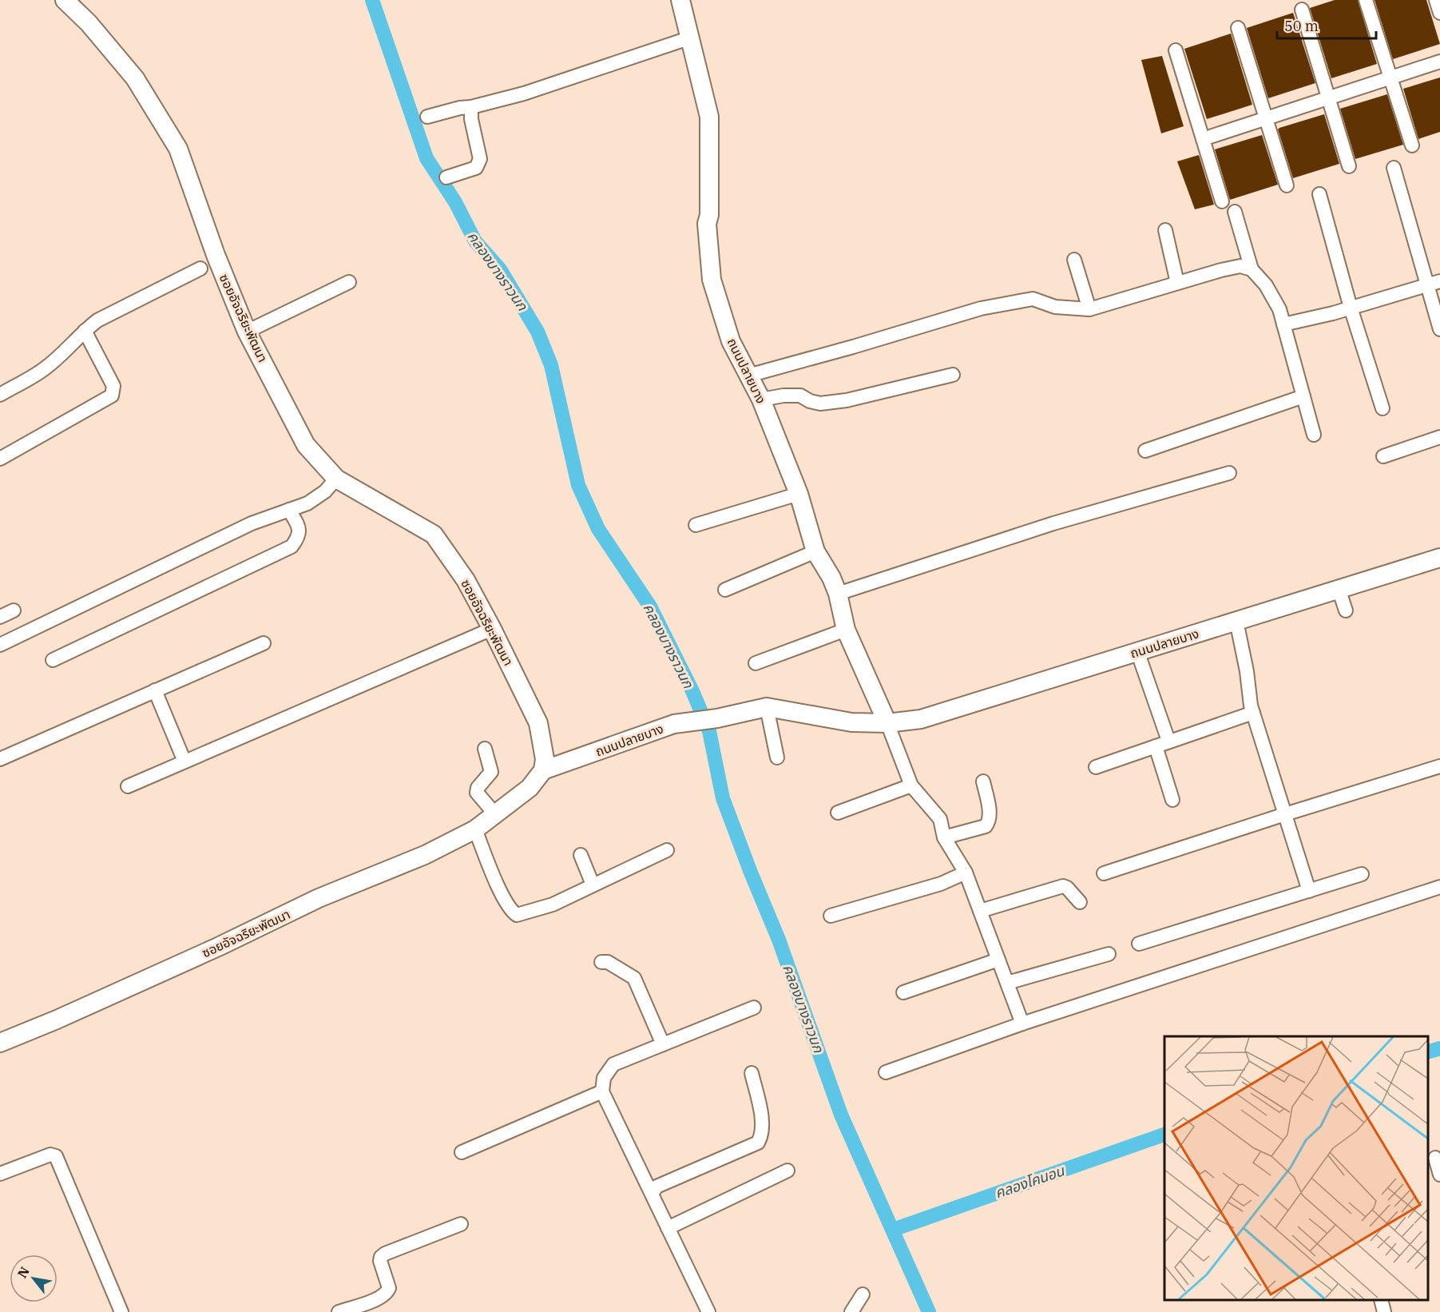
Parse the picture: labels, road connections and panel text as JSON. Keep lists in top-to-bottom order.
{
  "streets": {
    "street": ["ซอยอัจฉริยะพัฒนา", "ถนนปลายบาง"]
  },
  "crossings": [
    ["ซอยอัจฉริยะพัฒนา", "ถนนปลายบาง"]
  ],
  "water": ["คลองบางราวนก", "คลองโคนอน"],
  "scale_bar": "50 m",
  "north": "top left"
}
